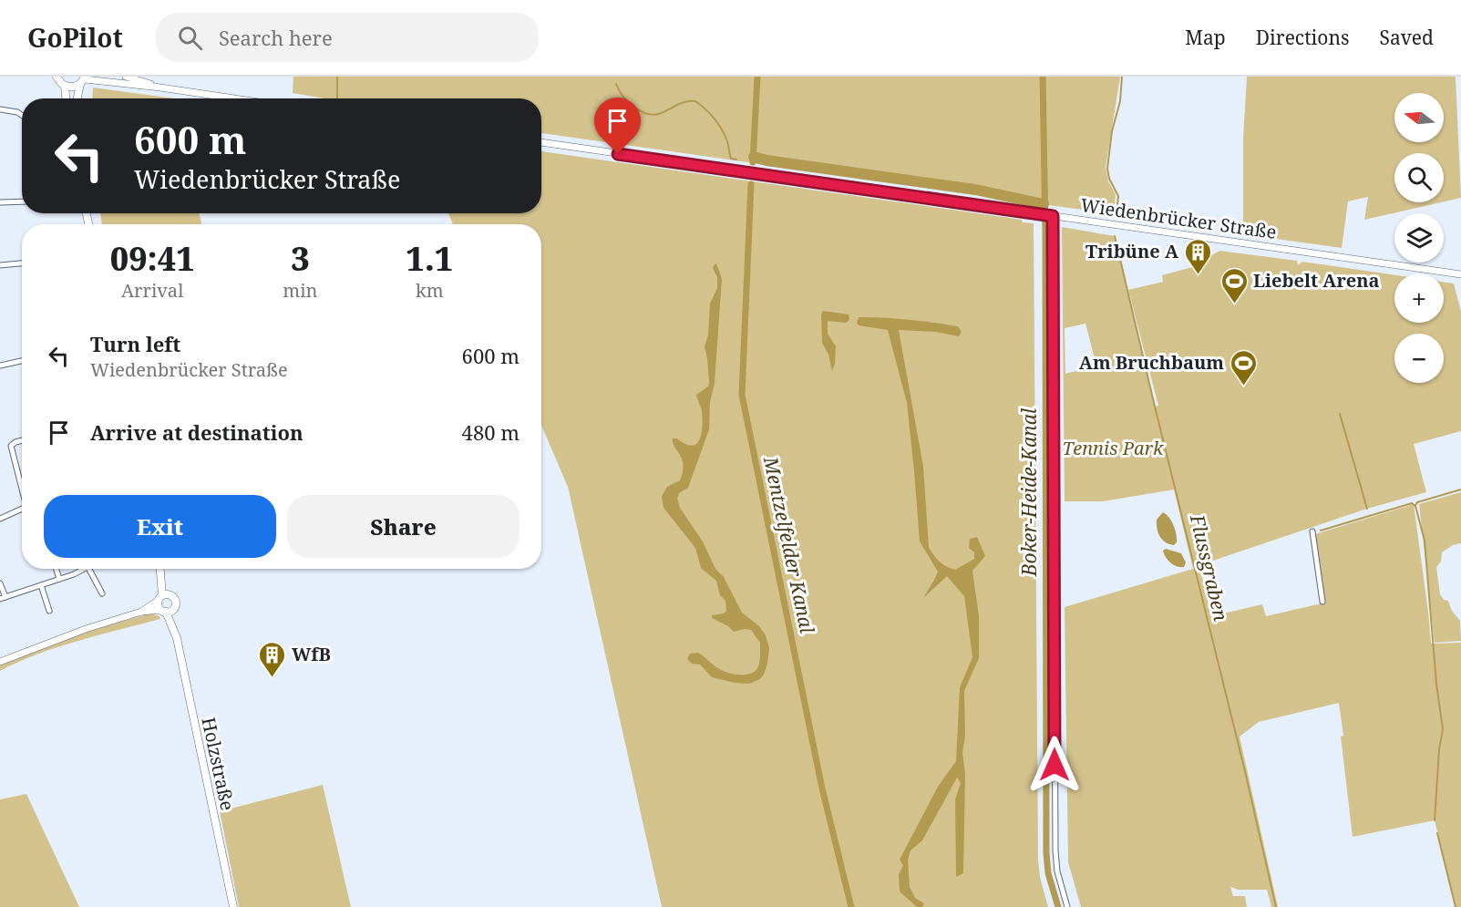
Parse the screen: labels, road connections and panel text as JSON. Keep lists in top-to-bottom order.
{
  "streets": {
    "main road": ["Holzstraße"],
    "street": ["Wiedenbrücker Straße"]
  },
  "water": ["Boker-Heide-Kanal", "Mentzelfelder Kanal", "Flussgraben"],
  "parks": ["Tennis Park"],
  "places": {
    "building": ["Tribüne A", "WfB"],
    "sports": ["Liebelt Arena", "Am Bruchbaum"]
  },
  "north": "left",
  "page": {
    "header": "GoPilot",
    "search": "Search here",
    "nav": ["Map", "Directions", "Saved"],
    "map_buttons": ["+", "−"],
    "turn": ["600 m", "Wiedenbrücker Straße"],
    "eta": [
      "09:41",
      "Arrival",
      "3",
      "min",
      "1.1",
      "km"
    ],
    "list": [
      {
        "name": "Turn left",
        "note": "Wiedenbrücker Straße",
        "value": "600 m"
      },
      {
        "name": "Arrive at destination",
        "value": "480 m"
      }
    ],
    "buttons": ["Exit", "Share"]
  }
}
